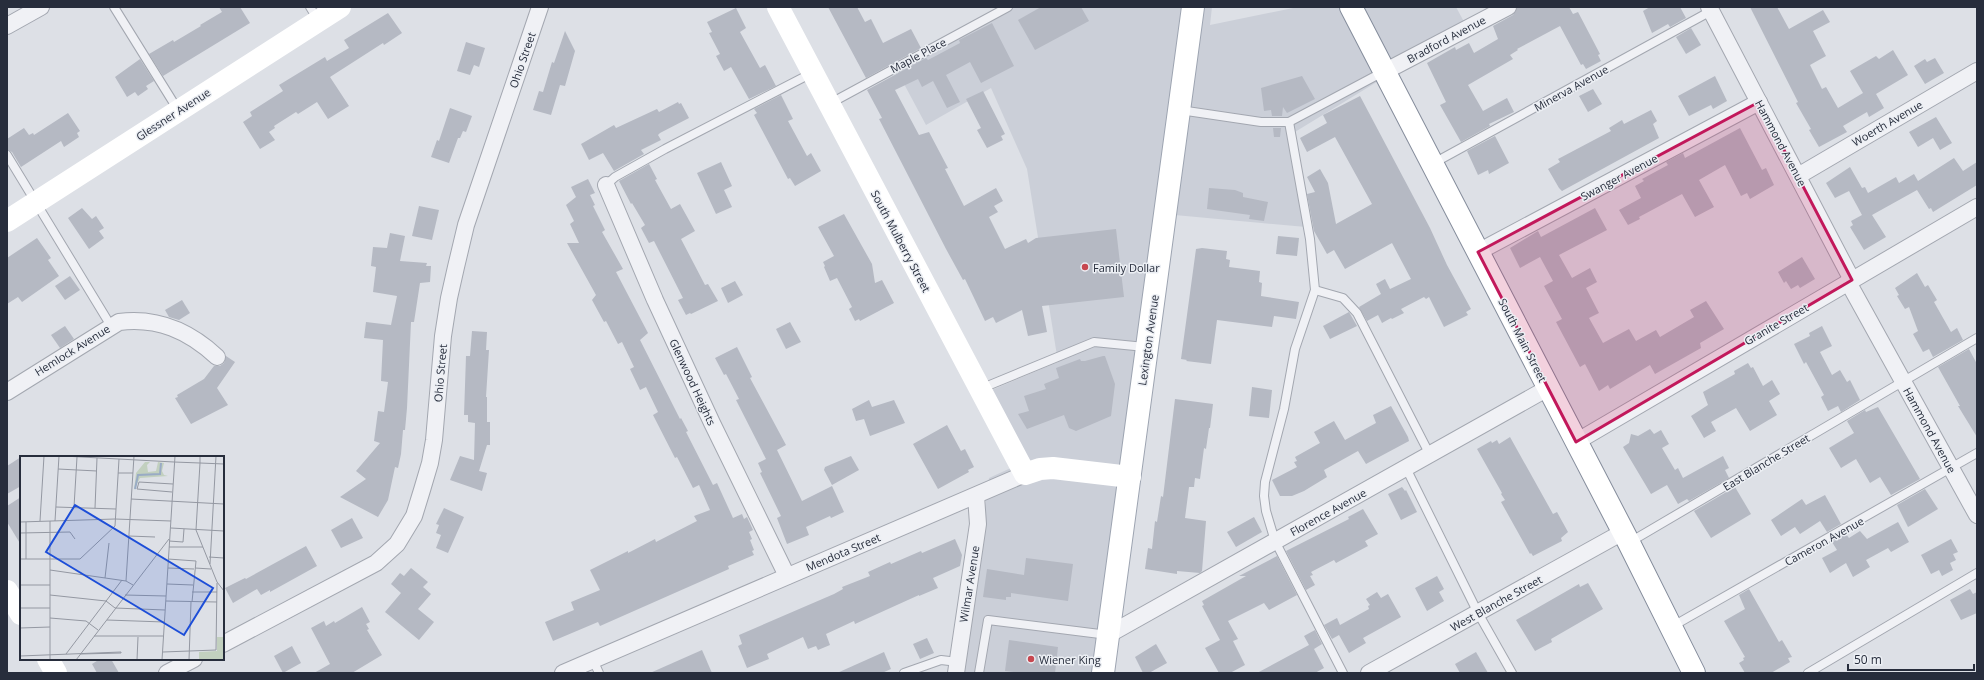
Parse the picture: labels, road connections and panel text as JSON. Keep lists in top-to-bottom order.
{
  "streets": {
    "main road": [
      "Glessner Avenue",
      "South Mulberry Street",
      "Lexington Avenue",
      "South Main Street",
      "Mendota Street"
    ],
    "street": [
      "Bradford Avenue",
      "Ohio Street",
      "Woerth Avenue",
      "Hammond Avenue",
      "Swanger Avenue",
      "Granite Street",
      "Hemlock Avenue",
      "Glenwood Heights",
      "Florence Avenue",
      "Wilmar Avenue",
      "West Blanche Street"
    ],
    "lane": [
      "Maple Place",
      "Minerva Avenue",
      "East Blanche Street",
      "Cameron Avenue"
    ]
  },
  "crossings": [
    ["Bradford Avenue", "South Main Street"],
    ["Maple Place", "South Mulberry Street"],
    ["Minerva Avenue", "Hammond Avenue"],
    ["Minerva Avenue", "South Main Street"],
    ["Woerth Avenue", "Hammond Avenue"],
    ["Hammond Avenue", "Swanger Avenue"],
    ["Hammond Avenue", "Granite Street"],
    ["Hammond Avenue", "East Blanche Street"],
    ["Hammond Avenue", "Cameron Avenue"],
    ["Swanger Avenue", "South Main Street"],
    ["South Mulberry Street", "Mendota Street"],
    ["Granite Street", "South Main Street"],
    ["Lexington Avenue", "Florence Avenue"],
    ["Lexington Avenue", "Mendota Street"],
    ["South Main Street", "East Blanche Street"],
    ["South Main Street", "Florence Avenue"],
    ["South Main Street", "Cameron Avenue"],
    ["South Main Street", "West Blanche Street"],
    ["Glenwood Heights", "Mendota Street"],
    ["East Blanche Street", "West Blanche Street"],
    ["Mendota Street", "Wilmar Avenue"]
  ],
  "places": ["Family Dollar", "Wiener King"],
  "scale_bar": "50 m"
}
